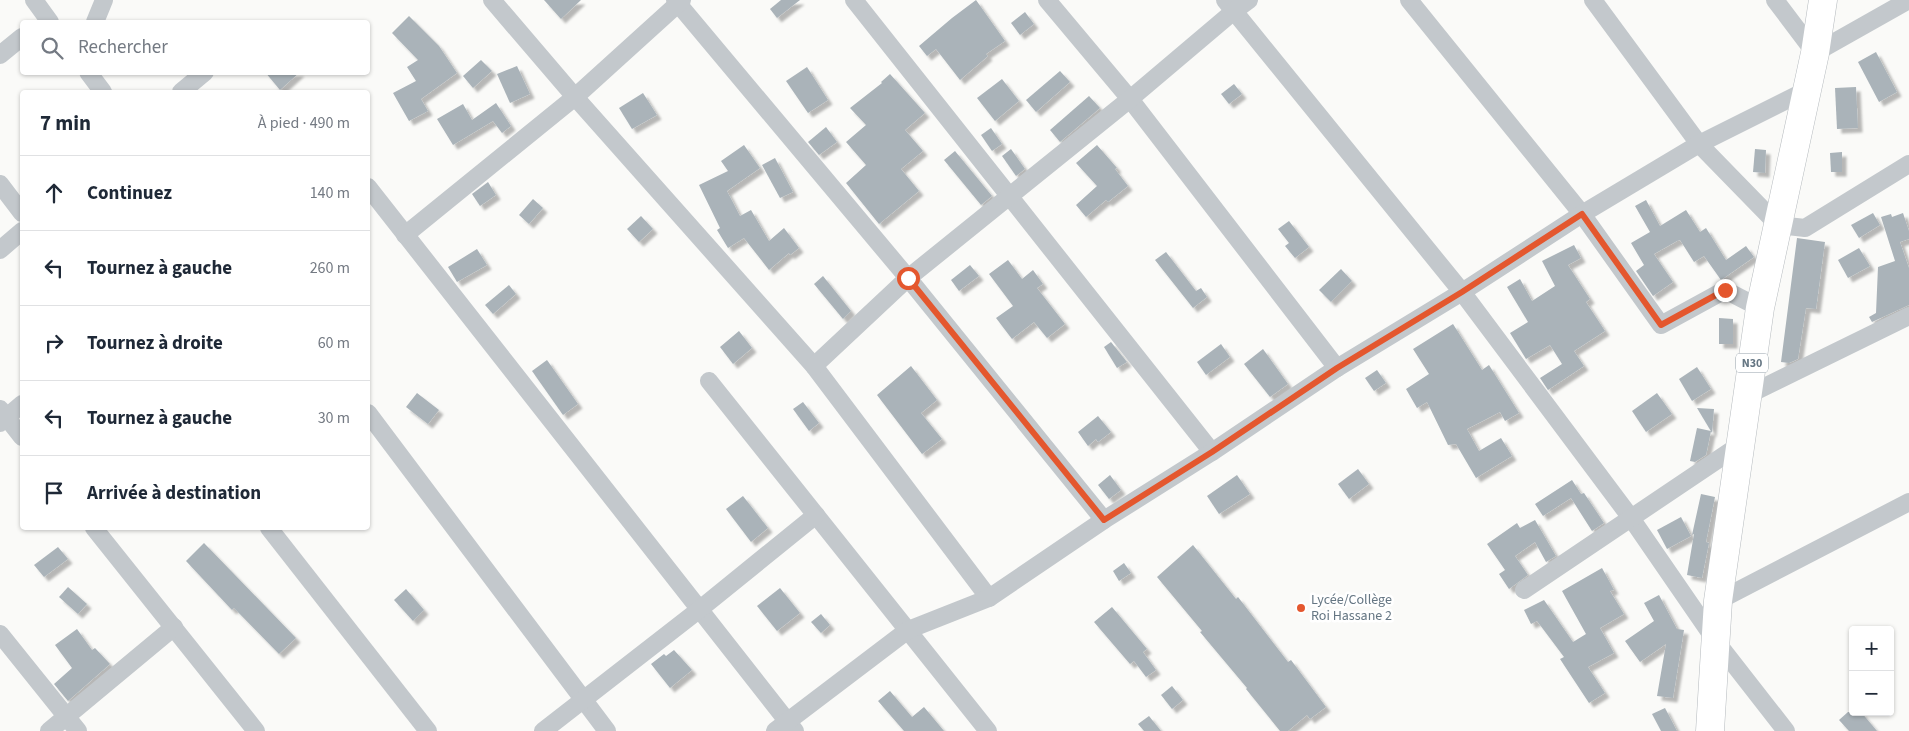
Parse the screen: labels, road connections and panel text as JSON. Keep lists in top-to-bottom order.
{
  "streets": {
    "main road": ["N30"]
  },
  "places": ["Lycée/Collège Roi Hassane 2"],
  "page": {
    "search": "Rechercher",
    "heading": ["7 min", "À pied · 490 m"],
    "list": [
      ["Continuez", "140 m"],
      ["Tournez à gauche", "260 m"],
      ["Tournez à droite", "60 m"],
      ["Tournez à gauche", "30 m"],
      "Arrivée à destination"
    ],
    "map_buttons": ["+", "−"]
  }
}
